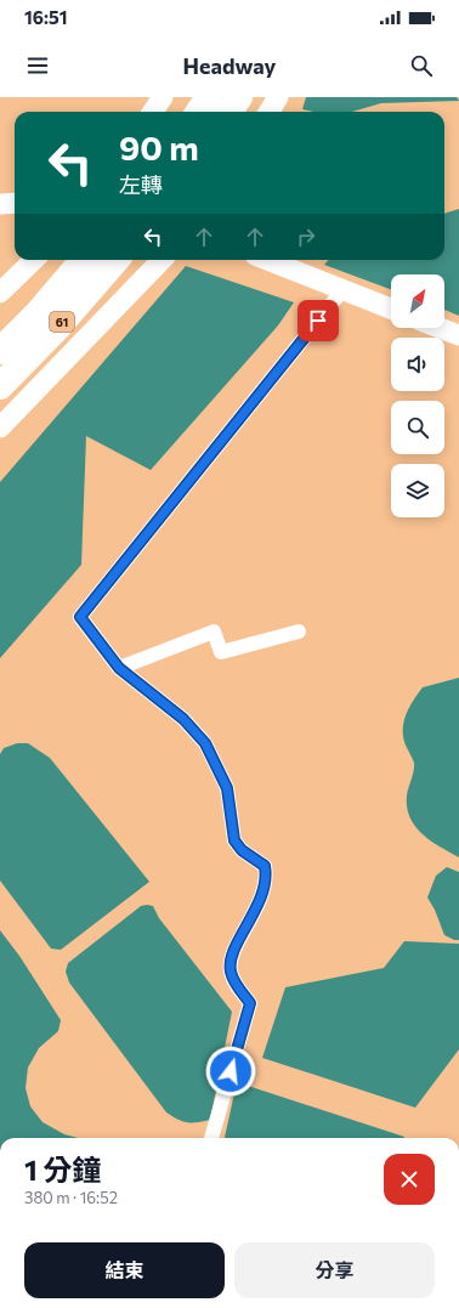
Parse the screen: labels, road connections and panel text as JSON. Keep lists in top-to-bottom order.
{
  "streets": {
    "highway": ["61"]
  },
  "north": "top right",
  "page": {
    "status": "16:51",
    "header": "Headway",
    "turn": ["90 m", "左轉"],
    "heading": ["1 分鐘", "380 m · 16:52"],
    "buttons": ["結束", "分享"]
  }
}
